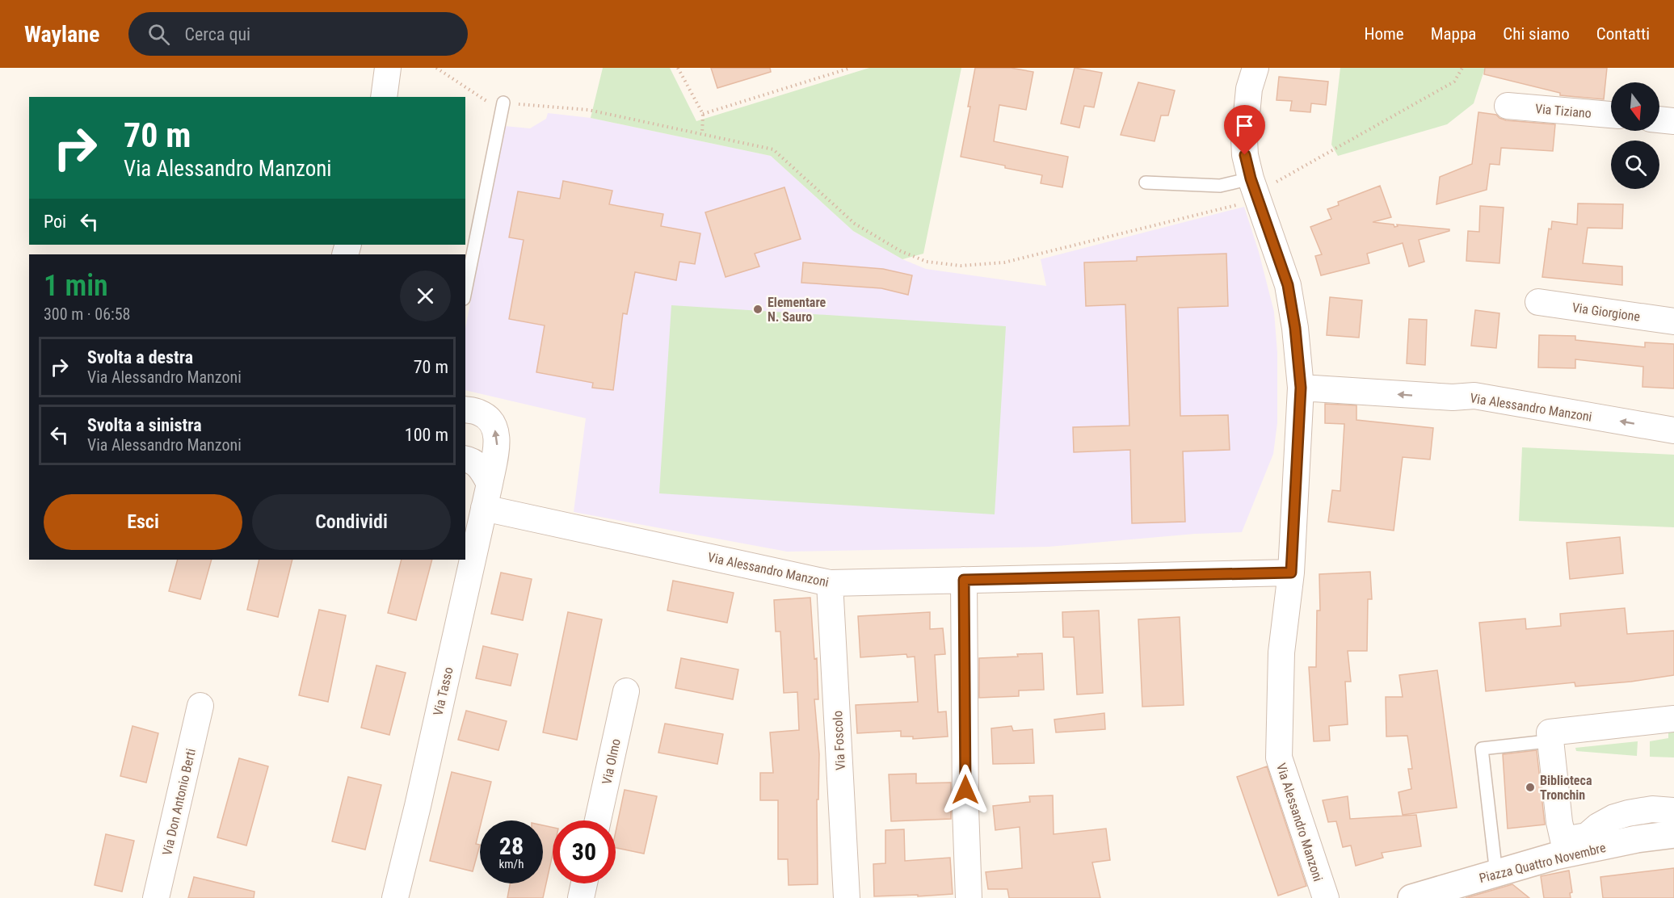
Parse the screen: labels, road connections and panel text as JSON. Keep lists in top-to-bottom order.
{
  "streets": {
    "street": [
      "Via Tiziano",
      "Via Giorgione",
      "Via Alessandro Manzoni",
      "Via Tasso",
      "Via Foscolo",
      "Via Olmo",
      "Via Don Antonio Berti",
      "Piazza Quattro Novembre"
    ]
  },
  "crossings": [
    ["Via Alessandro Manzoni", "Via Tasso"],
    ["Via Alessandro Manzoni", "Via Foscolo"]
  ],
  "places": ["Elementare N. Sauro", "Biblioteca Tronchin"],
  "north": "bottom",
  "page": {
    "header": "Waylane",
    "search": "Cerca qui",
    "nav": [
      "Home",
      "Mappa",
      "Chi siamo",
      "Contatti"
    ],
    "turn": ["70 m", "Via Alessandro Manzoni"],
    "then": "Poi",
    "heading": ["1 min", "300 m · 06:58"],
    "list": [
      {
        "name": "Svolta a destra",
        "note": "Via Alessandro Manzoni",
        "value": "70 m"
      },
      {
        "name": "Svolta a sinistra",
        "note": "Via Alessandro Manzoni",
        "value": "100 m"
      }
    ],
    "buttons": ["Esci", "Condividi"],
    "speed": "28 km/h",
    "limit": "30"
  }
}
